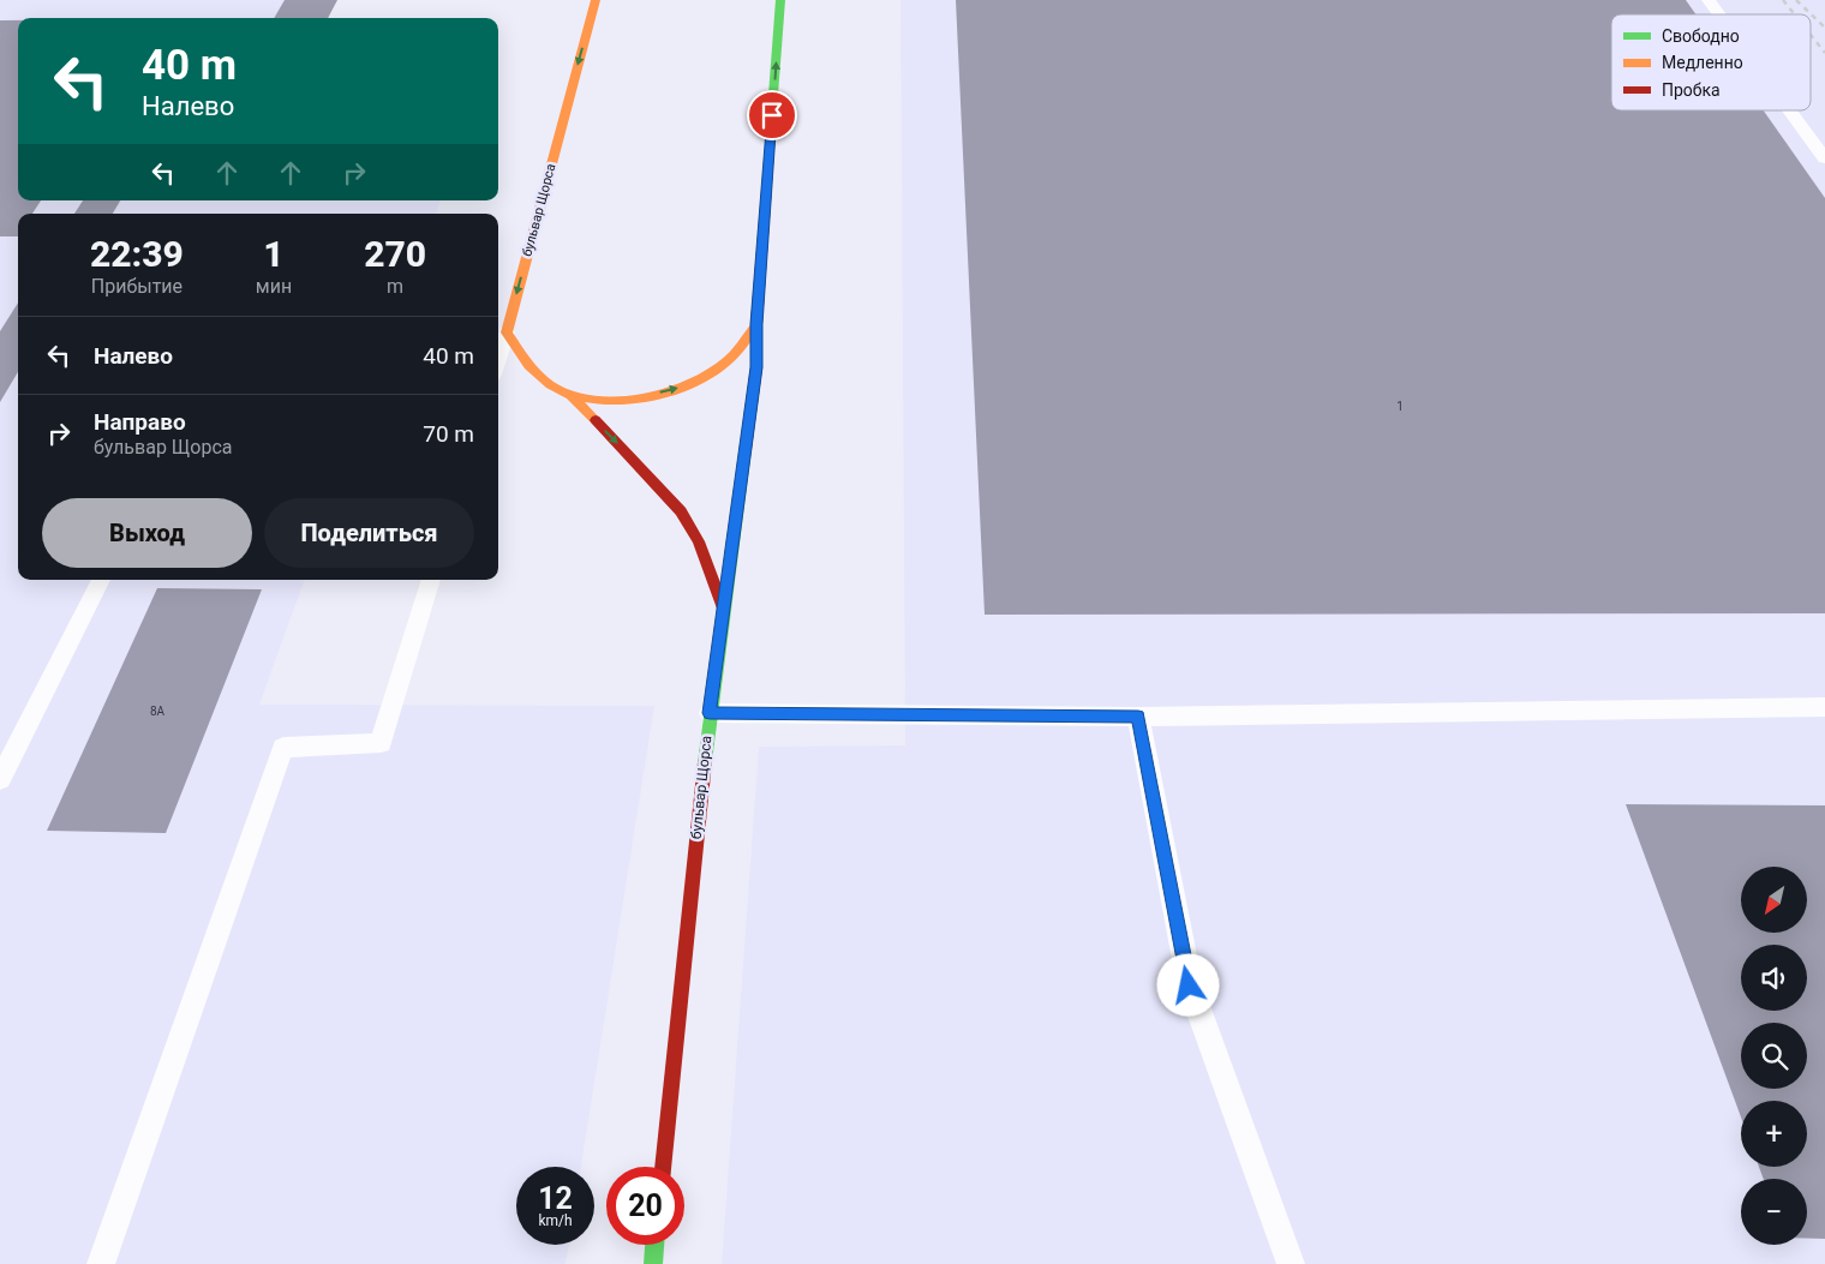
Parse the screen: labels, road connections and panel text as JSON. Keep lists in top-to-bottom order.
{
  "streets": {
    "street": ["бульвар Щорса"]
  },
  "house_numbers": ["1", "8А"],
  "legend": ["Свободно", "Медленно", "Пробка"],
  "north": "bottom left",
  "page": {
    "turn": ["40 m", "Налево"],
    "eta": [
      "22:39",
      "Прибытие",
      "1",
      "мин",
      "270",
      "m"
    ],
    "list": [
      {
        "name": "Налево",
        "value": "40 m"
      },
      {
        "name": "Направо",
        "note": "бульвар Щорса",
        "value": "70 m"
      }
    ],
    "buttons": ["Выход", "Поделиться"],
    "map_buttons": ["+", "−"],
    "speed": "12 km/h",
    "limit": "20"
  }
}
